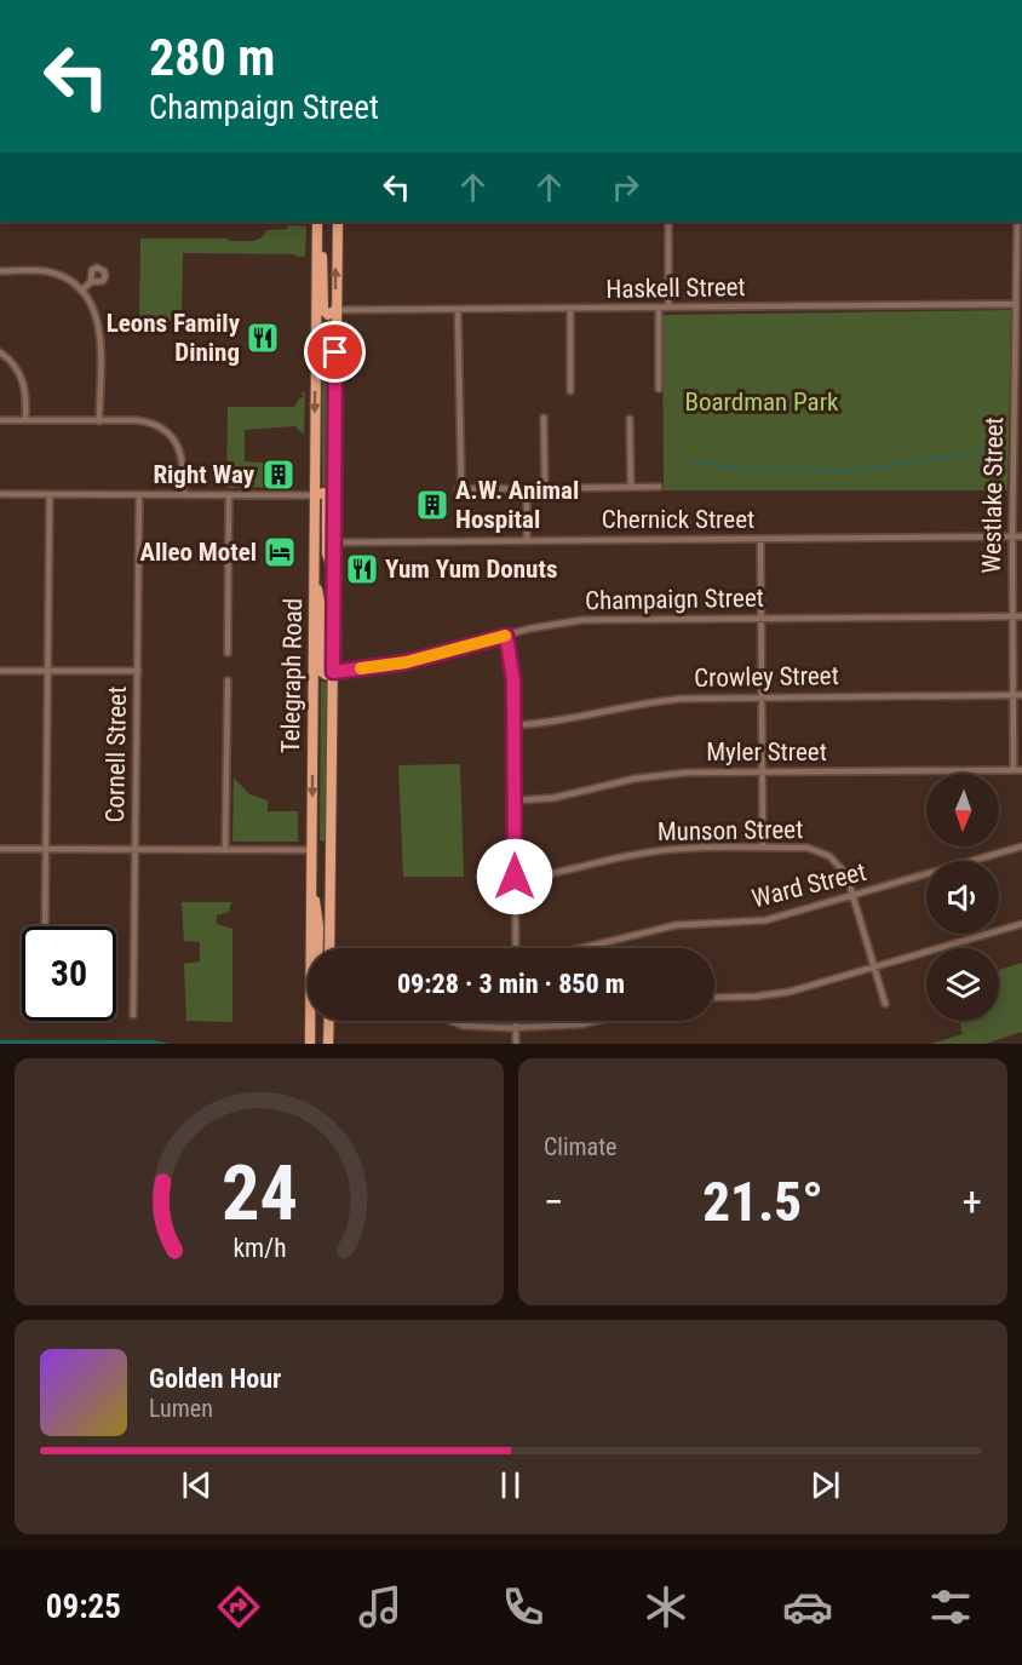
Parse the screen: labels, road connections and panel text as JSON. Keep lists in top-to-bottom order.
{
  "streets": {
    "main road": ["Telegraph Road"],
    "street": [
      "Haskell Street",
      "Westlake Street",
      "Chernick Street",
      "Champaign Street",
      "Crowley Street",
      "Myler Street",
      "Cornell Street",
      "Munson Street",
      "Ward Street"
    ]
  },
  "crossings": [
    ["Haskell Street", "Westlake Street"],
    ["Haskell Street", "Telegraph Road"],
    ["Westlake Street", "Chernick Street"],
    ["Westlake Street", "Champaign Street"],
    ["Westlake Street", "Crowley Street"],
    ["Westlake Street", "Myler Street"],
    ["Chernick Street", "Telegraph Road"],
    ["Champaign Street", "Telegraph Road"],
    ["Munson Street", "Ward Street"]
  ],
  "parks": ["Boardman Park"],
  "places": {
    "restaurant": ["Leons Family Dining", "Yum Yum Donuts"],
    "building": ["Right Way", "A.W. Animal Hospital"],
    "hotel": ["Alleo Motel"]
  },
  "north": "bottom",
  "page": {
    "turn": ["280 m", "Champaign Street"],
    "limit": "30",
    "trip": "09:28 · 3 min · 850 m",
    "tile": "Climate",
    "heat": ["−", "21.5°", "+"],
    "song": ["Golden Hour", "Lumen"],
    "tabs": "09:25",
    "gauge": ["24", "km/h"]
  }
}
